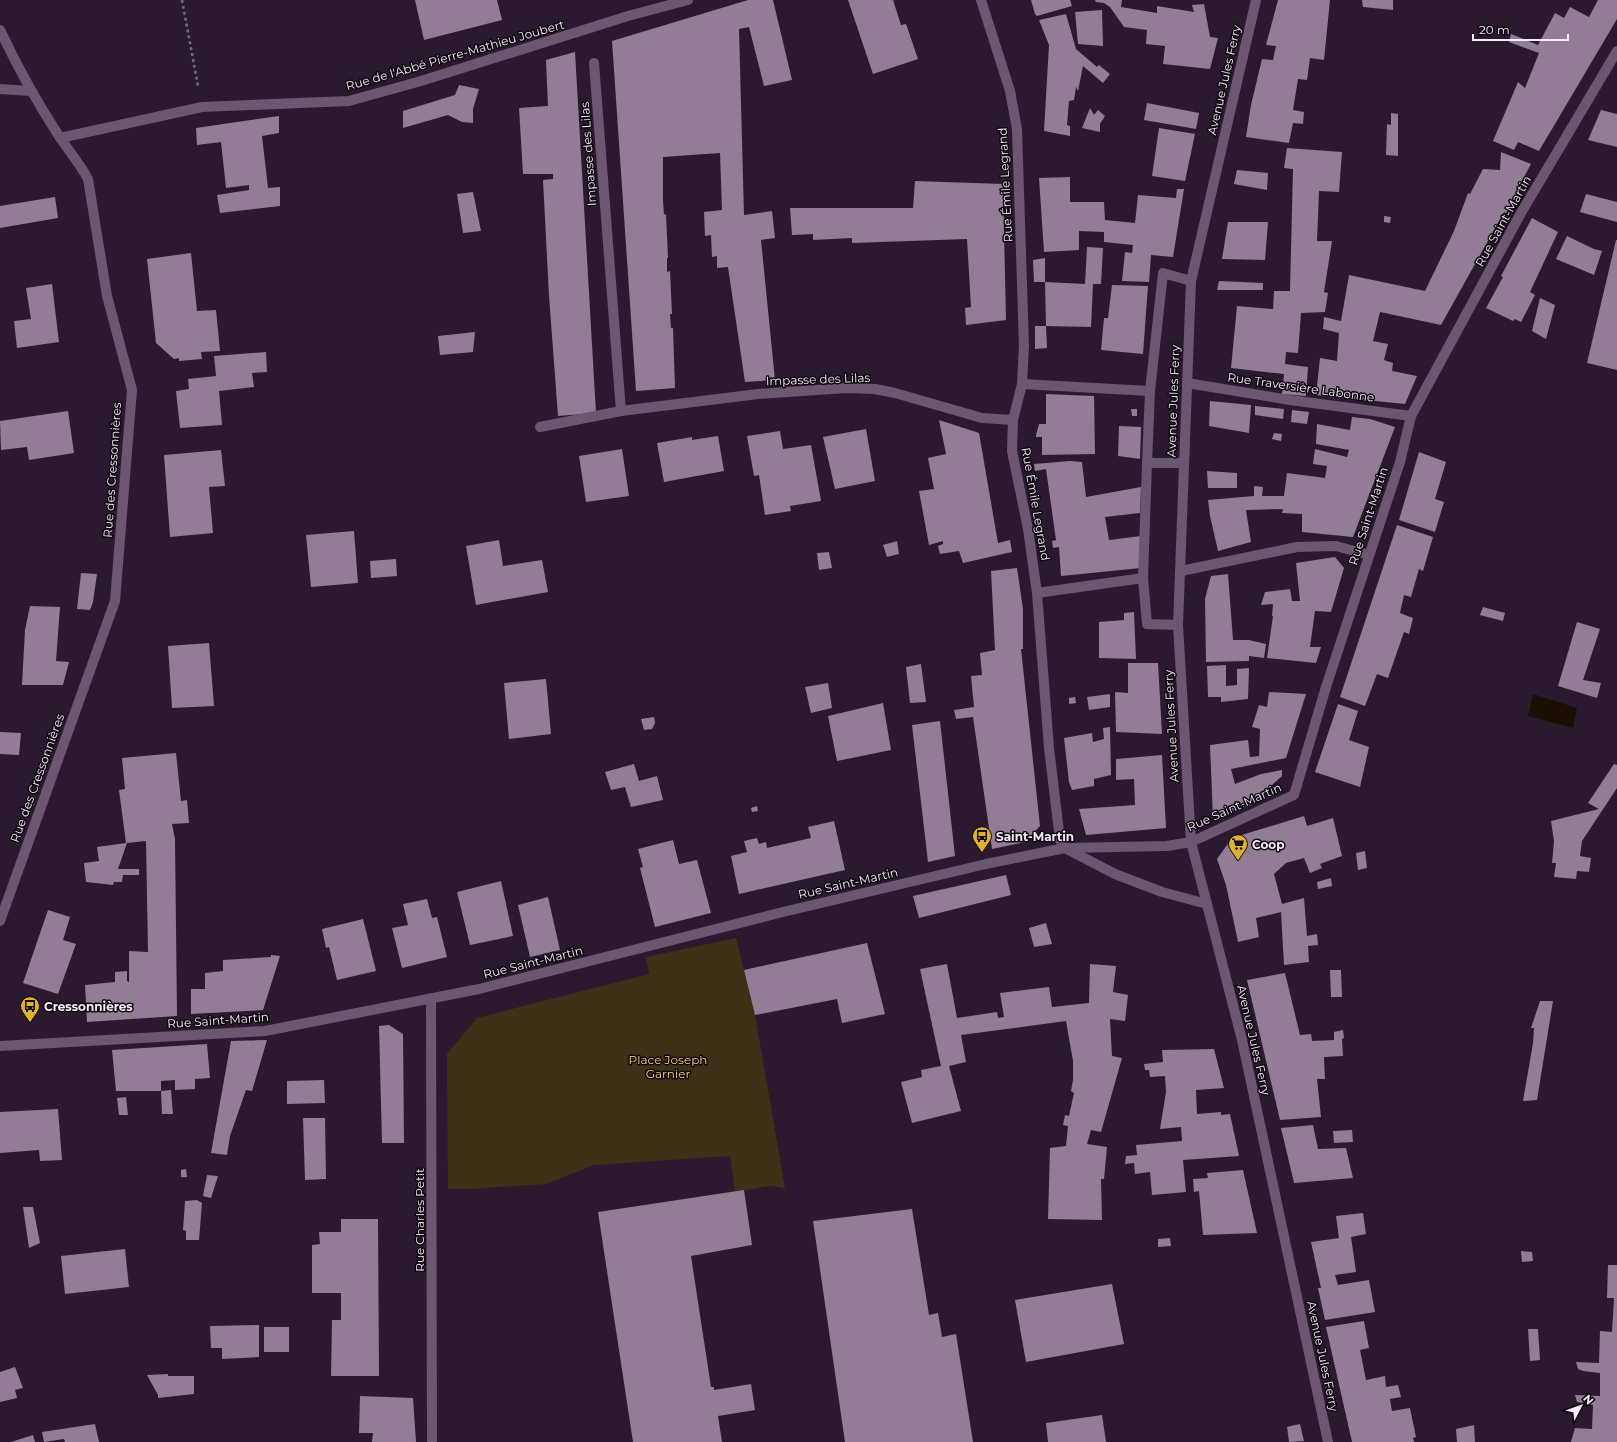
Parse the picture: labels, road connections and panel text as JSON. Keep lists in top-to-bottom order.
{
  "streets": {
    "street": [
      "Rue de l'Abbé Pierre-Mathieu Joubert",
      "Avenue Jules Ferry",
      "Impasse des Lilas",
      "Rue Émile Legrand",
      "Rue Saint-Martin",
      "Rue Traversière Labonne",
      "Rue des Cressonnières",
      "Rue Charles Petit"
    ]
  },
  "crossings": [
    ["Rue de l'Abbé Pierre-Mathieu Joubert", "Rue des Cressonnières"],
    ["Avenue Jules Ferry", "Rue Saint-Martin"],
    ["Avenue Jules Ferry", "Rue Traversière Labonne"],
    ["Impasse des Lilas", "Rue Émile Legrand"],
    ["Rue Émile Legrand", "Rue Saint-Martin"],
    ["Rue Saint-Martin", "Rue Traversière Labonne"],
    ["Rue Saint-Martin", "Rue Charles Petit"]
  ],
  "parks": ["Place Joseph Garnier"],
  "places": {
    "bus stop": ["Saint-Martin", "Cressonnières"],
    "supermarket": ["Coop"]
  },
  "scale_bar": "20 m",
  "north": "top right"
}
